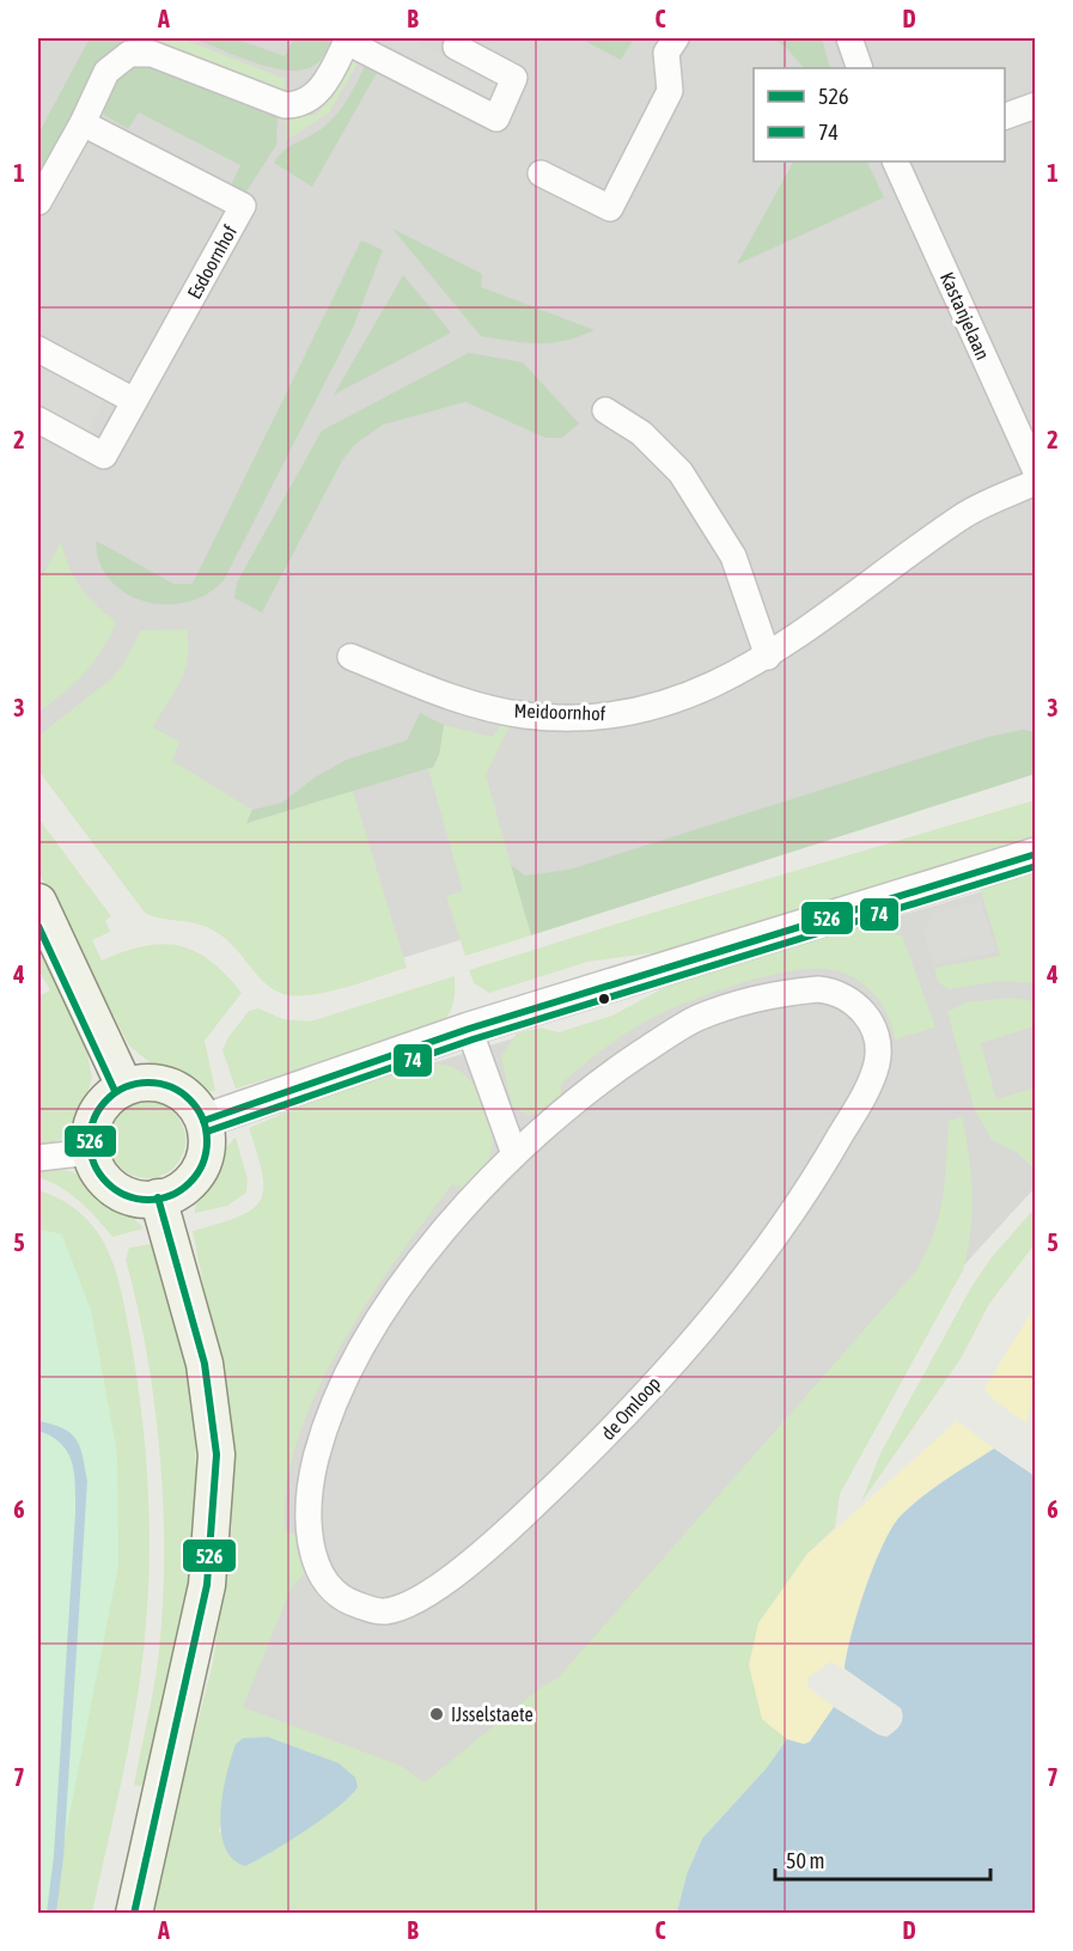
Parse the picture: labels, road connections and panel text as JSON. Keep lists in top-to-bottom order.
{
  "streets": {
    "street": [
      "Esdoornhof",
      "Kastanjelaan",
      "Meidoornhof",
      "de Omloop"
    ]
  },
  "places": ["IJsselstaete"],
  "lines": ["transit line 526", "transit line 74"],
  "legend": ["526", "74"],
  "scale_bar": "50 m",
  "grid": {
    "columns": [
      "A",
      "B",
      "C",
      "D"
    ],
    "rows": [
      "1",
      "2",
      "3",
      "4",
      "5",
      "6",
      "7"
    ]
  }
}
